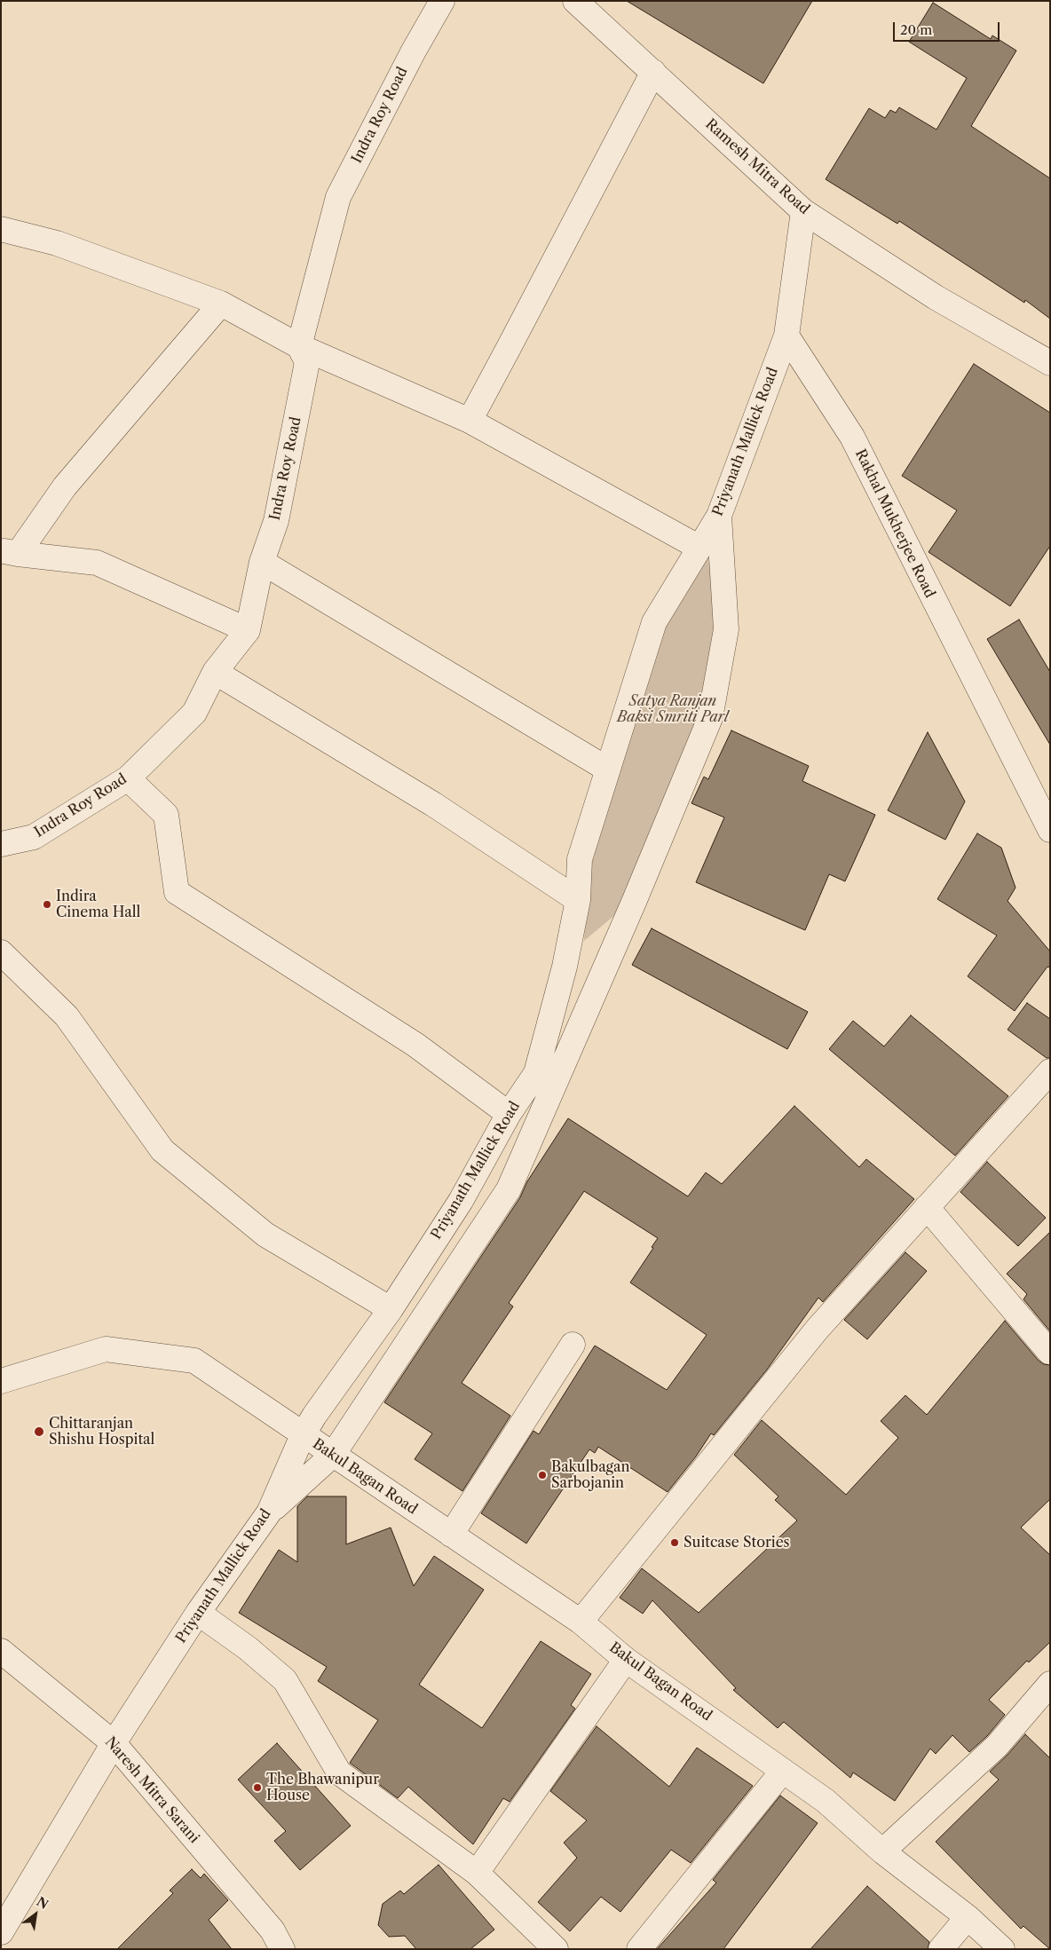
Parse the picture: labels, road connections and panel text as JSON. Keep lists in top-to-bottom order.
{
  "streets": {
    "street": [
      "Indra Roy Road",
      "Ramesh Mitra Road",
      "Priyanath Mallick Road",
      "Rakhal Mukherjee Road",
      "Bakul Bagan Road",
      "Naresh Mitra Sarani"
    ]
  },
  "crossings": [
    ["Priyanath Mallick Road", "Rakhal Mukherjee Road"],
    ["Priyanath Mallick Road", "Bakul Bagan Road"],
    ["Priyanath Mallick Road", "Naresh Mitra Sarani"]
  ],
  "parks": ["Satya Ranjan Baksi Smriti Parl"],
  "places": [
    "Indira Cinema Hall",
    "Chittaranjan Shishu Hospital",
    "Bakulbagan Sarbojanin",
    "Suitcase Stories",
    "The Bhawanipur House"
  ],
  "scale_bar": "20 m",
  "north": "top right"
}
